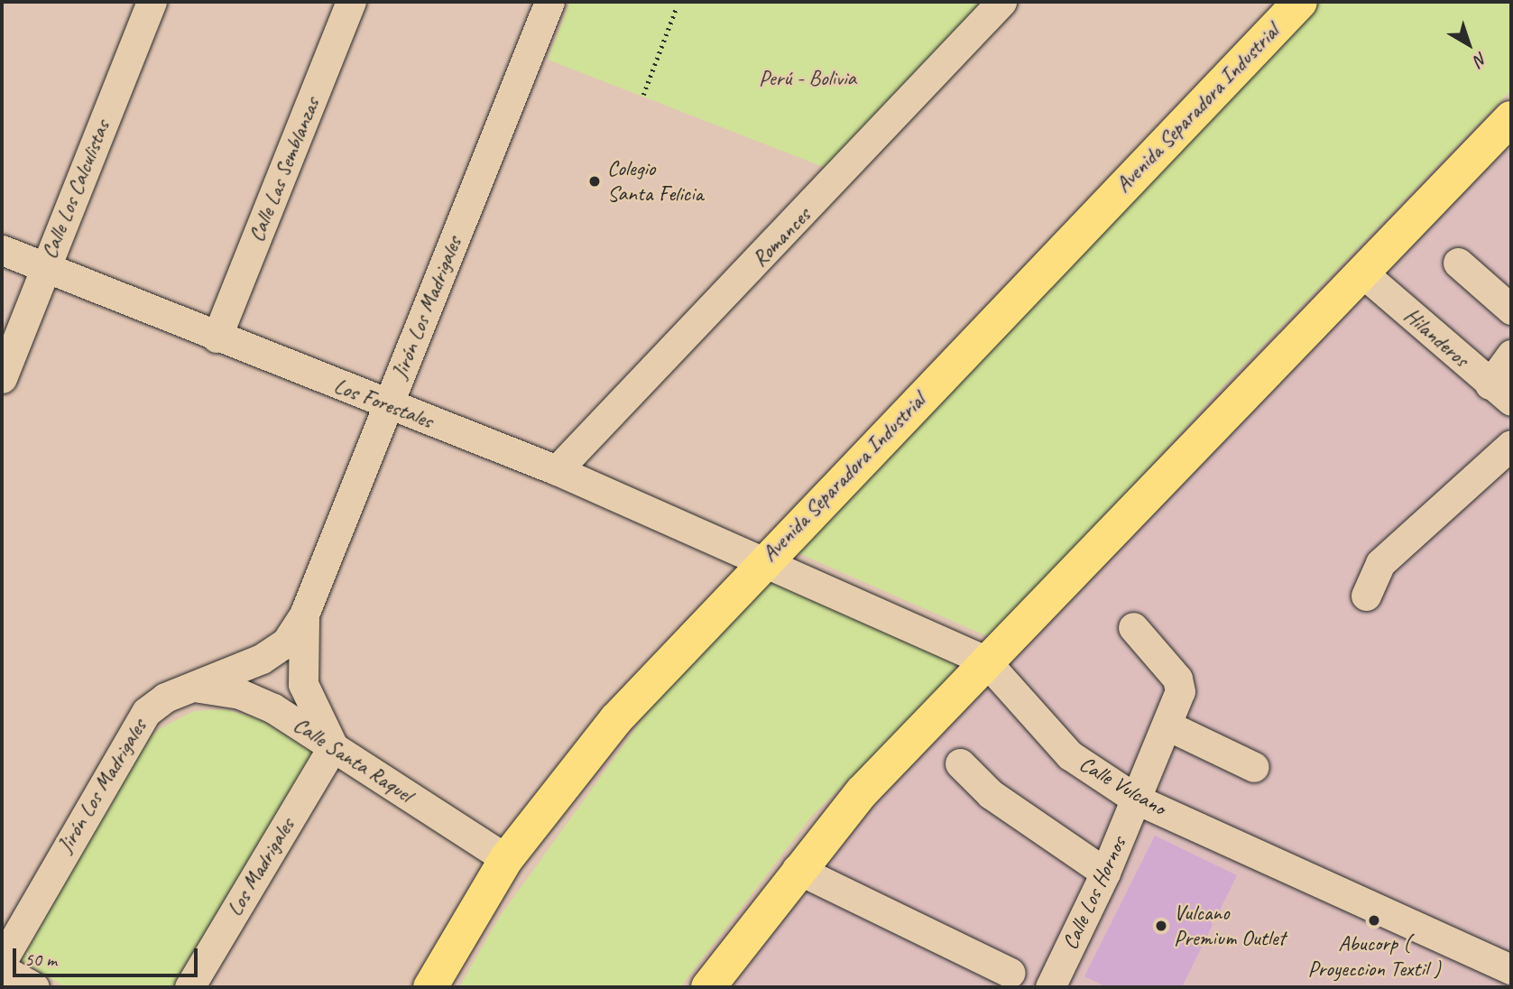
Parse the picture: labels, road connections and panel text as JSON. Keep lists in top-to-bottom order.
{
  "streets": {
    "main road": ["Avenida Separadora Industrial"],
    "street": [
      "Calle Las Semblanzas",
      "Calle Los Calculistas",
      "Romances",
      "Jirón Los Madrigales",
      "Hilanderos",
      "Los Forestales",
      "Calle Santa Raquel",
      "Calle Vulcano",
      "Los Madrigales",
      "Calle Los Hornos"
    ]
  },
  "crossings": [
    ["Avenida Separadora Industrial", "Los Forestales"],
    ["Avenida Separadora Industrial", "Calle Santa Raquel"],
    ["Avenida Separadora Industrial", "Calle Vulcano"],
    ["Calle Las Semblanzas", "Los Forestales"],
    ["Calle Los Calculistas", "Los Forestales"],
    ["Romances", "Los Forestales"],
    ["Jirón Los Madrigales", "Los Forestales"],
    ["Jirón Los Madrigales", "Calle Santa Raquel"],
    ["Jirón Los Madrigales", "Los Madrigales"],
    ["Los Forestales", "Calle Vulcano"],
    ["Calle Santa Raquel", "Los Madrigales"],
    ["Calle Vulcano", "Calle Los Hornos"]
  ],
  "parks": ["Perú - Bolivia"],
  "places": ["Colegio Santa Felicia", "Abucorp ( Proyeccion Textil )", "Vulcano Premium Outlet"],
  "scale_bar": "50 m",
  "north": "bottom right"
}
